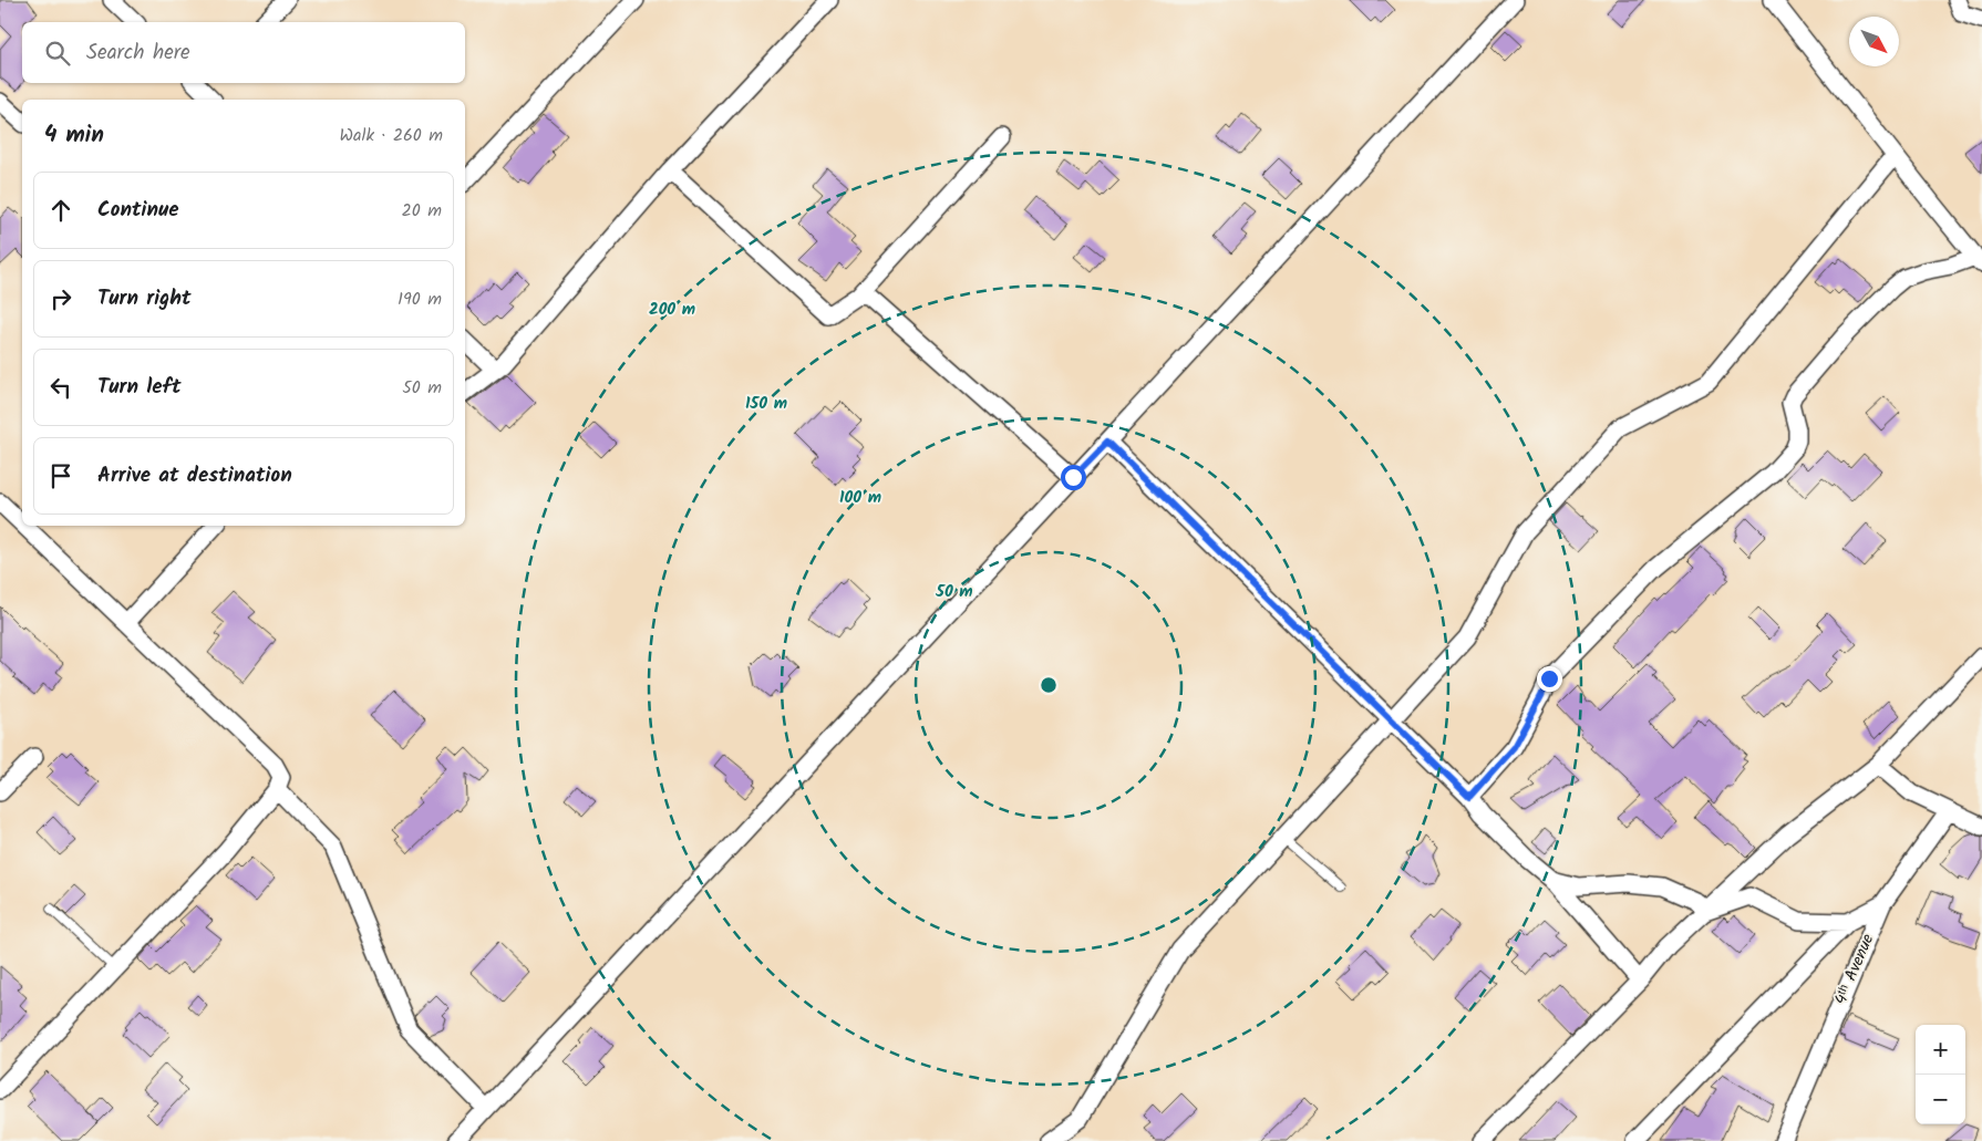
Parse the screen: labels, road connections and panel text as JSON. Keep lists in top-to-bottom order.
{
  "streets": {
    "street": ["4ᵗʰ Avenue"]
  },
  "north": "bottom right",
  "page": {
    "search": "Search here",
    "heading": ["4 min", "Walk · 260 m"],
    "list": [
      ["Continue", "20 m"],
      ["Turn right", "190 m"],
      ["Turn left", "50 m"],
      "Arrive at destination"
    ],
    "map_buttons": ["+", "−"]
  },
  "rings": [
    "200 m",
    "150 m",
    "100 m",
    "50 m"
  ]
}
